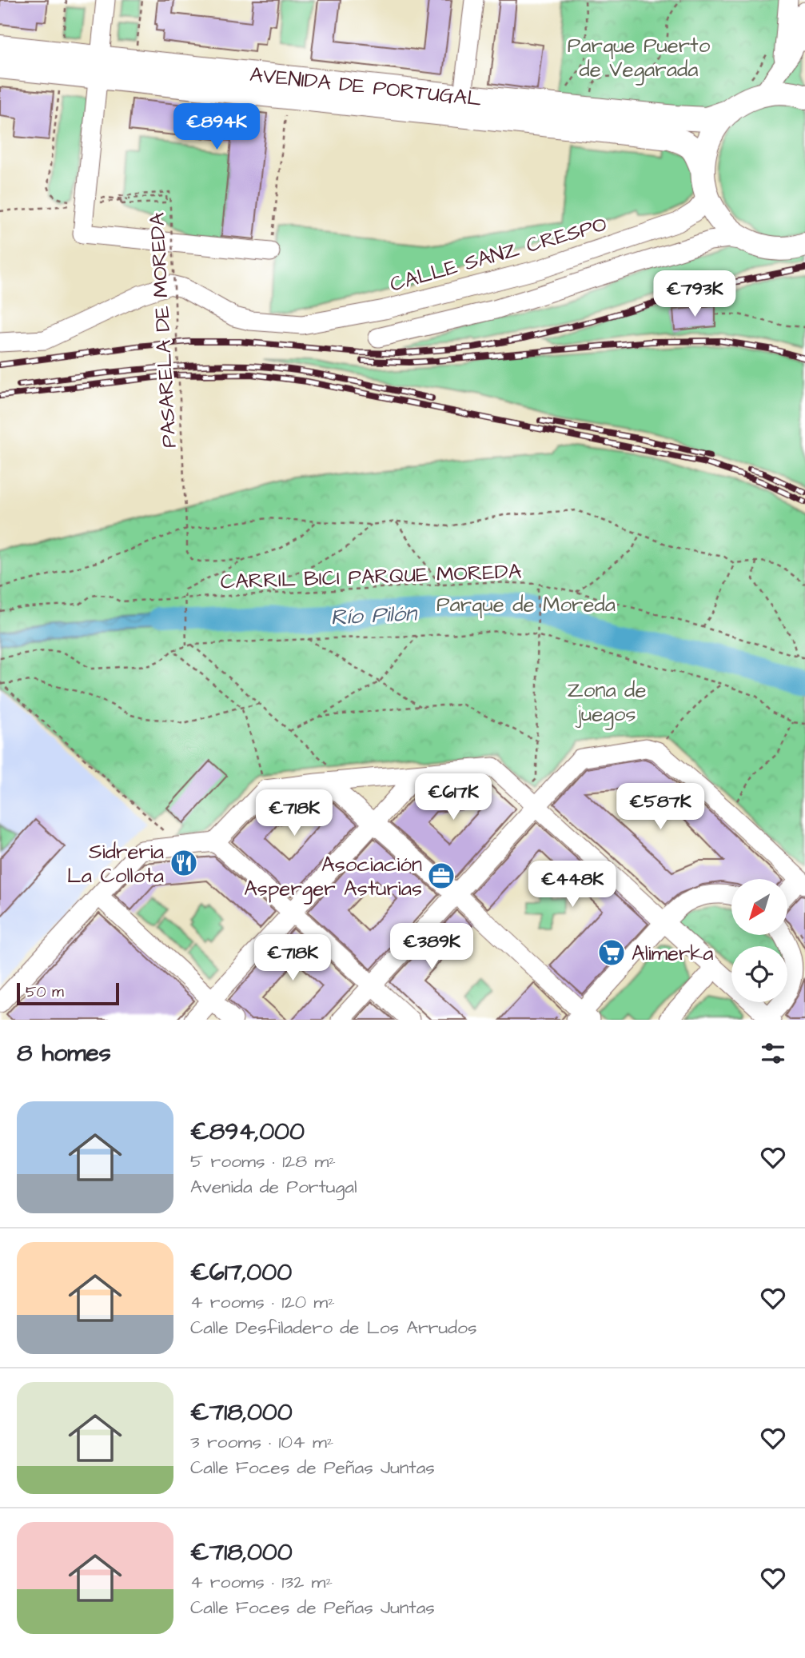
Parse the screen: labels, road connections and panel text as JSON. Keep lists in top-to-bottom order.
{
  "streets": {
    "main road": ["AVENIDA DE PORTUGAL"],
    "street": ["CALLE SANZ CRESPO"],
    "path": ["PASARELA DE MOREDA", "CARRIL BICI PARQUE MOREDA"]
  },
  "crossings": [
    ["PASARELA DE MOREDA", "CARRIL BICI PARQUE MOREDA"]
  ],
  "water": ["Río Pilón"],
  "parks": ["Parque Puerto de Vegarada", "Parque de Moreda", "Zona de juegos"],
  "places": {
    "restaurant": ["Sidreria La Collota"],
    "office": ["Asociación Asperger Asturias"],
    "supermarket": ["Alimerka"]
  },
  "scale_bar": "50 m",
  "north": "bottom left",
  "page": {
    "price": [
      "€894K",
      "€793K",
      "€617K",
      "€587K",
      "€718K",
      "€448K",
      "€389K",
      "€718K"
    ],
    "scale": "50 m",
    "heading": "8 homes",
    "list": [
      {
        "name": "€894,000",
        "note": "5 rooms · 128 m² · Avenida de Portugal"
      },
      {
        "name": "€617,000",
        "note": "4 rooms · 120 m² · Calle Desfiladero de Los Arrudos"
      },
      {
        "name": "€718,000",
        "note": "3 rooms · 104 m² · Calle Foces de Peñas Juntas"
      },
      {
        "name": "€718,000",
        "note": "4 rooms · 132 m² · Calle Foces de Peñas Juntas"
      }
    ]
  }
}
